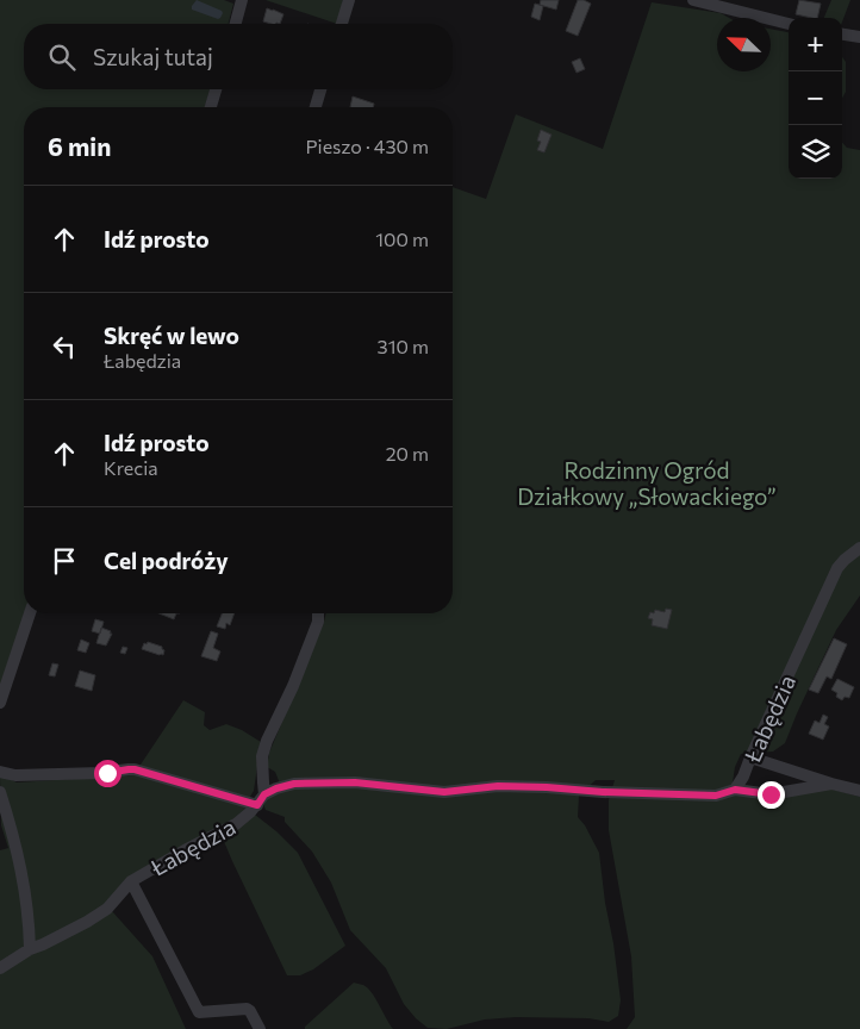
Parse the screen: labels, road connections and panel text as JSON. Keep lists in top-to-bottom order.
{
  "streets": {
    "street": ["Łabędzia"]
  },
  "parks": ["Rodzinny Ogród Działkowy „Słowackiego”"],
  "north": "top left",
  "page": {
    "map_buttons": ["+", "−"],
    "search": "Szukaj tutaj",
    "heading": ["6 min", "Pieszo · 430 m"],
    "list": [
      ["Idź prosto", "100 m"],
      ["Skręć w lewo", "Łabędzia", "310 m"],
      ["Idź prosto", "Krecia", "20 m"],
      "Cel podróży"
    ]
  }
}
